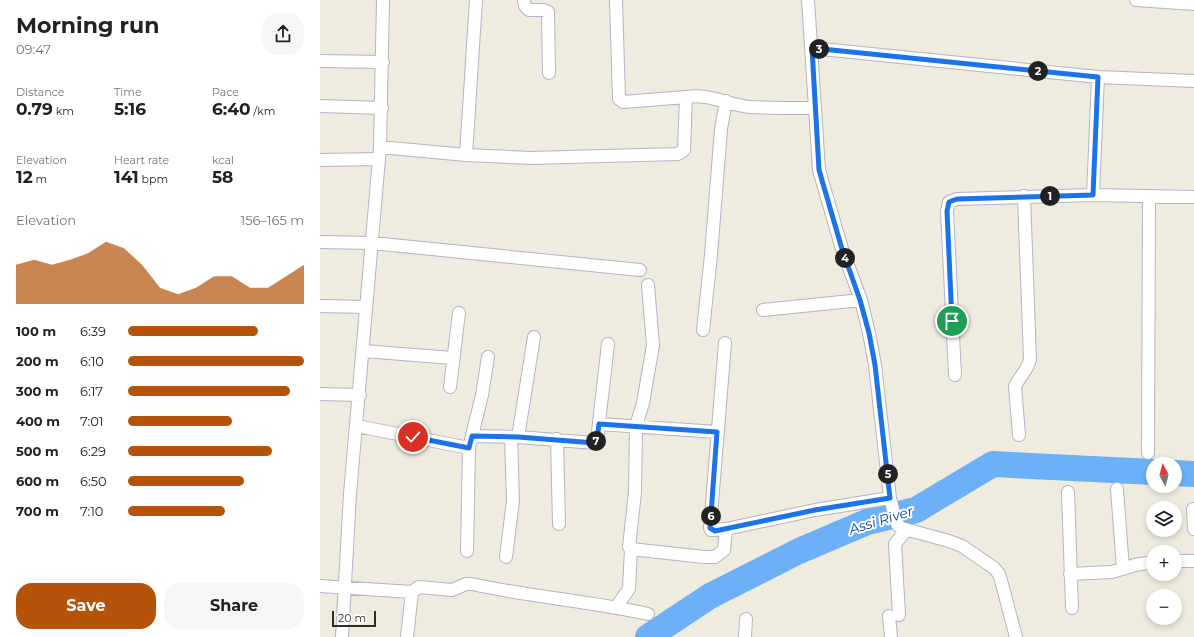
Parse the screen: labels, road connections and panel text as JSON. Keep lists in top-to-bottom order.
{
  "water": ["Assi River"],
  "scale_bar": "20 m",
  "north": "top",
  "page": {
    "heading": ["Morning run", "09:47"],
    "pins": [
      "3",
      "2",
      "1",
      "4",
      "7",
      "5",
      "6"
    ],
    "stats": [
      ["Distance", "0.79 km"],
      ["Time", "5:16"],
      ["Pace", "6:40 /km"],
      ["Elevation", "12 m"],
      ["Heart rate", "141 bpm"],
      ["kcal", "58"]
    ],
    "chart": ["Elevation", "156–165 m"],
    "list": [
      {
        "name": "100 m",
        "note": "6:39"
      },
      {
        "name": "200 m",
        "note": "6:10"
      },
      {
        "name": "300 m",
        "note": "6:17"
      },
      {
        "name": "400 m",
        "note": "7:01"
      },
      {
        "name": "500 m",
        "note": "6:29"
      },
      {
        "name": "600 m",
        "note": "6:50"
      },
      {
        "name": "700 m",
        "note": "7:10"
      }
    ],
    "map_buttons": ["+", "−"],
    "buttons": ["Save", "Share"],
    "scale": "20 m"
  }
}
